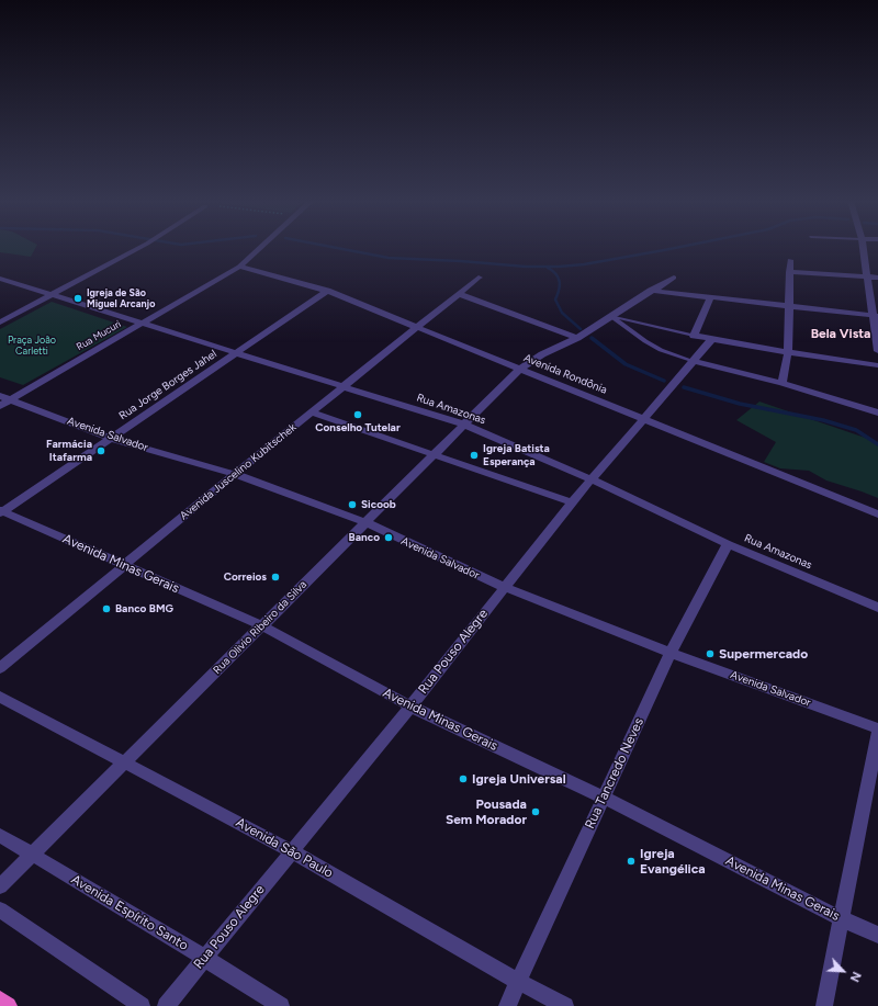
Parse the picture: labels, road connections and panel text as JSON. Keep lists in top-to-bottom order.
{
  "streets": {
    "street": [
      "Rua Mucuri",
      "Avenida Rondônia",
      "Rua Jorge Borges Jahel",
      "Rua Amazonas",
      "Avenida Salvador",
      "Avenida Juscelino Kubitschek",
      "Avenida Minas Gerais",
      "Rua Olivio Ribeiro da Silva",
      "Rua Pouso Alegre",
      "Rua Tancredo Neves",
      "Avenida São Paulo",
      "Avenida Espírito Santo"
    ]
  },
  "crossings": [
    ["Rua Mucuri", "Avenida Rondônia"],
    ["Rua Mucuri", "Rua Amazonas"],
    ["Rua Mucuri", "Avenida Salvador"],
    ["Avenida Rondônia", "Rua Jorge Borges Jahel"],
    ["Avenida Rondônia", "Avenida Juscelino Kubitschek"],
    ["Avenida Rondônia", "Rua Olivio Ribeiro da Silva"],
    ["Avenida Rondônia", "Rua Pouso Alegre"],
    ["Rua Jorge Borges Jahel", "Rua Amazonas"],
    ["Rua Jorge Borges Jahel", "Avenida Salvador"],
    ["Rua Jorge Borges Jahel", "Avenida Minas Gerais"],
    ["Rua Amazonas", "Avenida Juscelino Kubitschek"],
    ["Rua Amazonas", "Rua Olivio Ribeiro da Silva"],
    ["Rua Amazonas", "Rua Pouso Alegre"],
    ["Rua Amazonas", "Rua Tancredo Neves"],
    ["Avenida Salvador", "Avenida Juscelino Kubitschek"],
    ["Avenida Salvador", "Rua Olivio Ribeiro da Silva"],
    ["Avenida Salvador", "Rua Pouso Alegre"],
    ["Avenida Salvador", "Rua Tancredo Neves"],
    ["Avenida Juscelino Kubitschek", "Avenida Minas Gerais"],
    ["Avenida Minas Gerais", "Rua Olivio Ribeiro da Silva"],
    ["Avenida Minas Gerais", "Rua Pouso Alegre"],
    ["Avenida Minas Gerais", "Rua Tancredo Neves"],
    ["Rua Olivio Ribeiro da Silva", "Avenida São Paulo"],
    ["Rua Olivio Ribeiro da Silva", "Avenida Espírito Santo"],
    ["Rua Pouso Alegre", "Avenida São Paulo"],
    ["Rua Pouso Alegre", "Avenida Espírito Santo"],
    ["Rua Tancredo Neves", "Avenida São Paulo"]
  ],
  "districts": ["Bela Vista"],
  "parks": ["Praça João Carletti"],
  "places": [
    "Igreja de São Miguel Arcanjo",
    "Conselho Tutelar",
    "Farmácia Itafarma",
    "Igreja Batista Esperança",
    "Sicoob",
    "Banco",
    "Correios",
    "Banco BMG",
    "Supermercado",
    "Igreja Universal",
    "Pousada Sem Morador",
    "Igreja Evangélica"
  ],
  "north": "bottom right"
}
